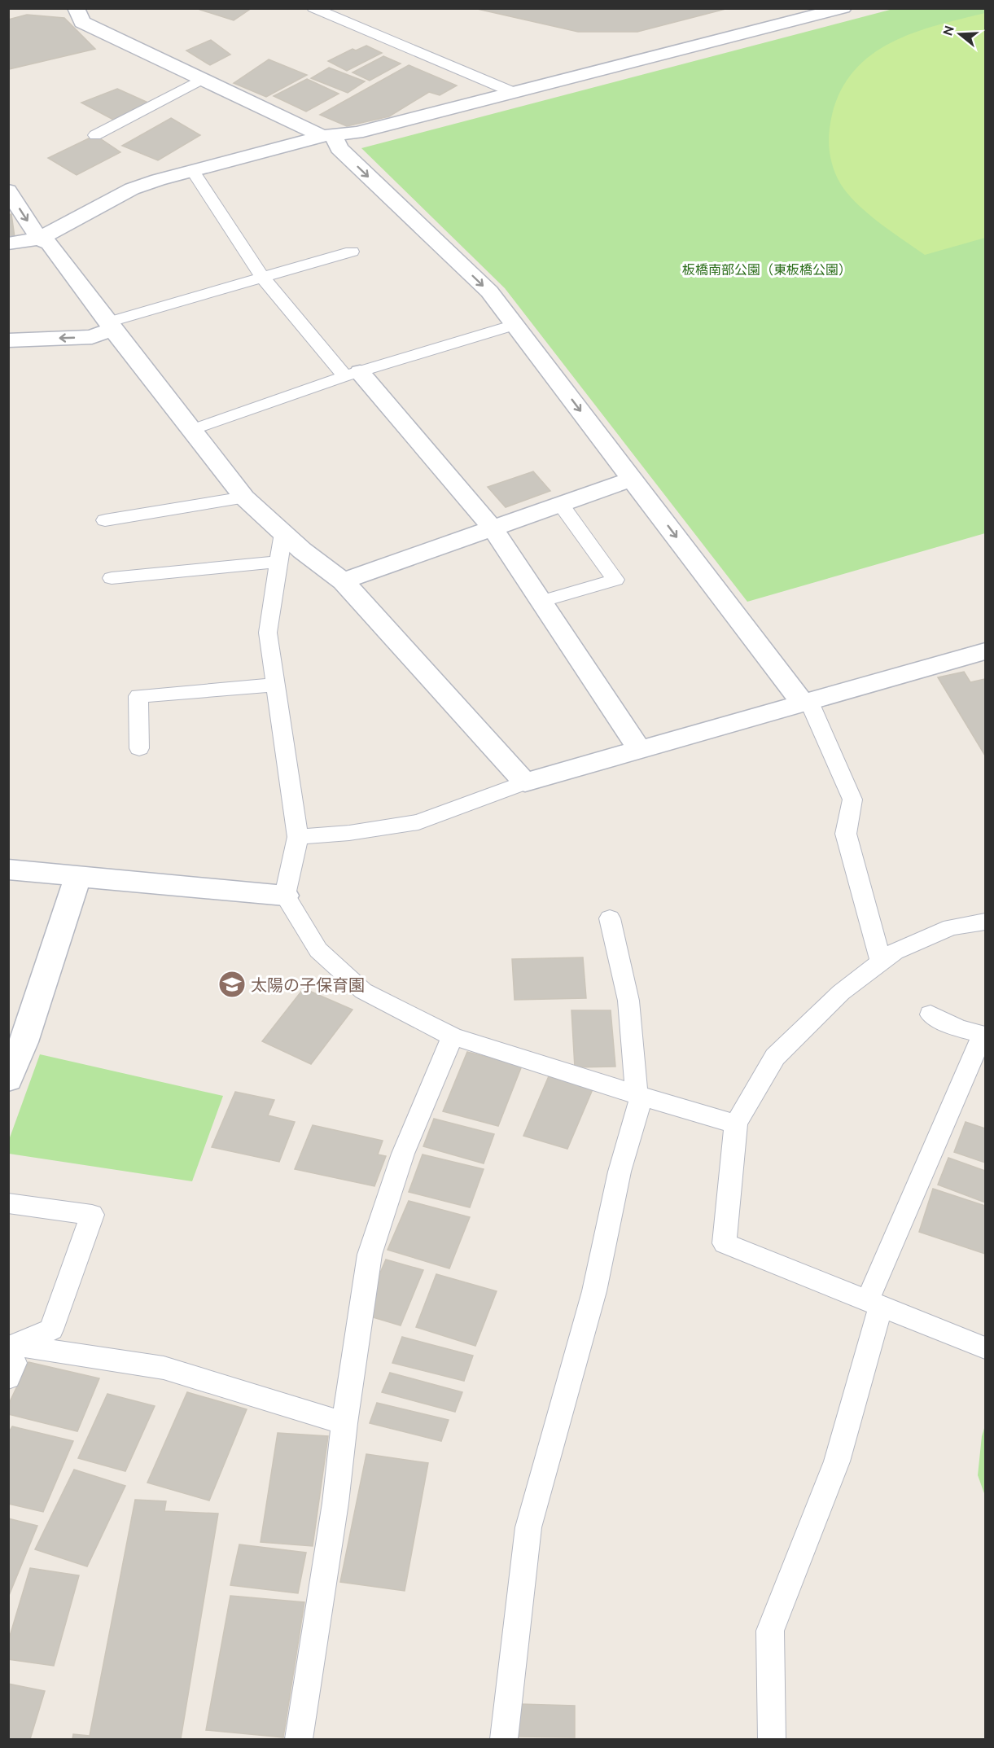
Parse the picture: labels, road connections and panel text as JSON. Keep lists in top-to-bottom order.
{
  "parks": ["板橋南部公園（東板橋公園）"],
  "places": {
    "school or university": ["太陽の子保育園"]
  },
  "north": "left"
}
